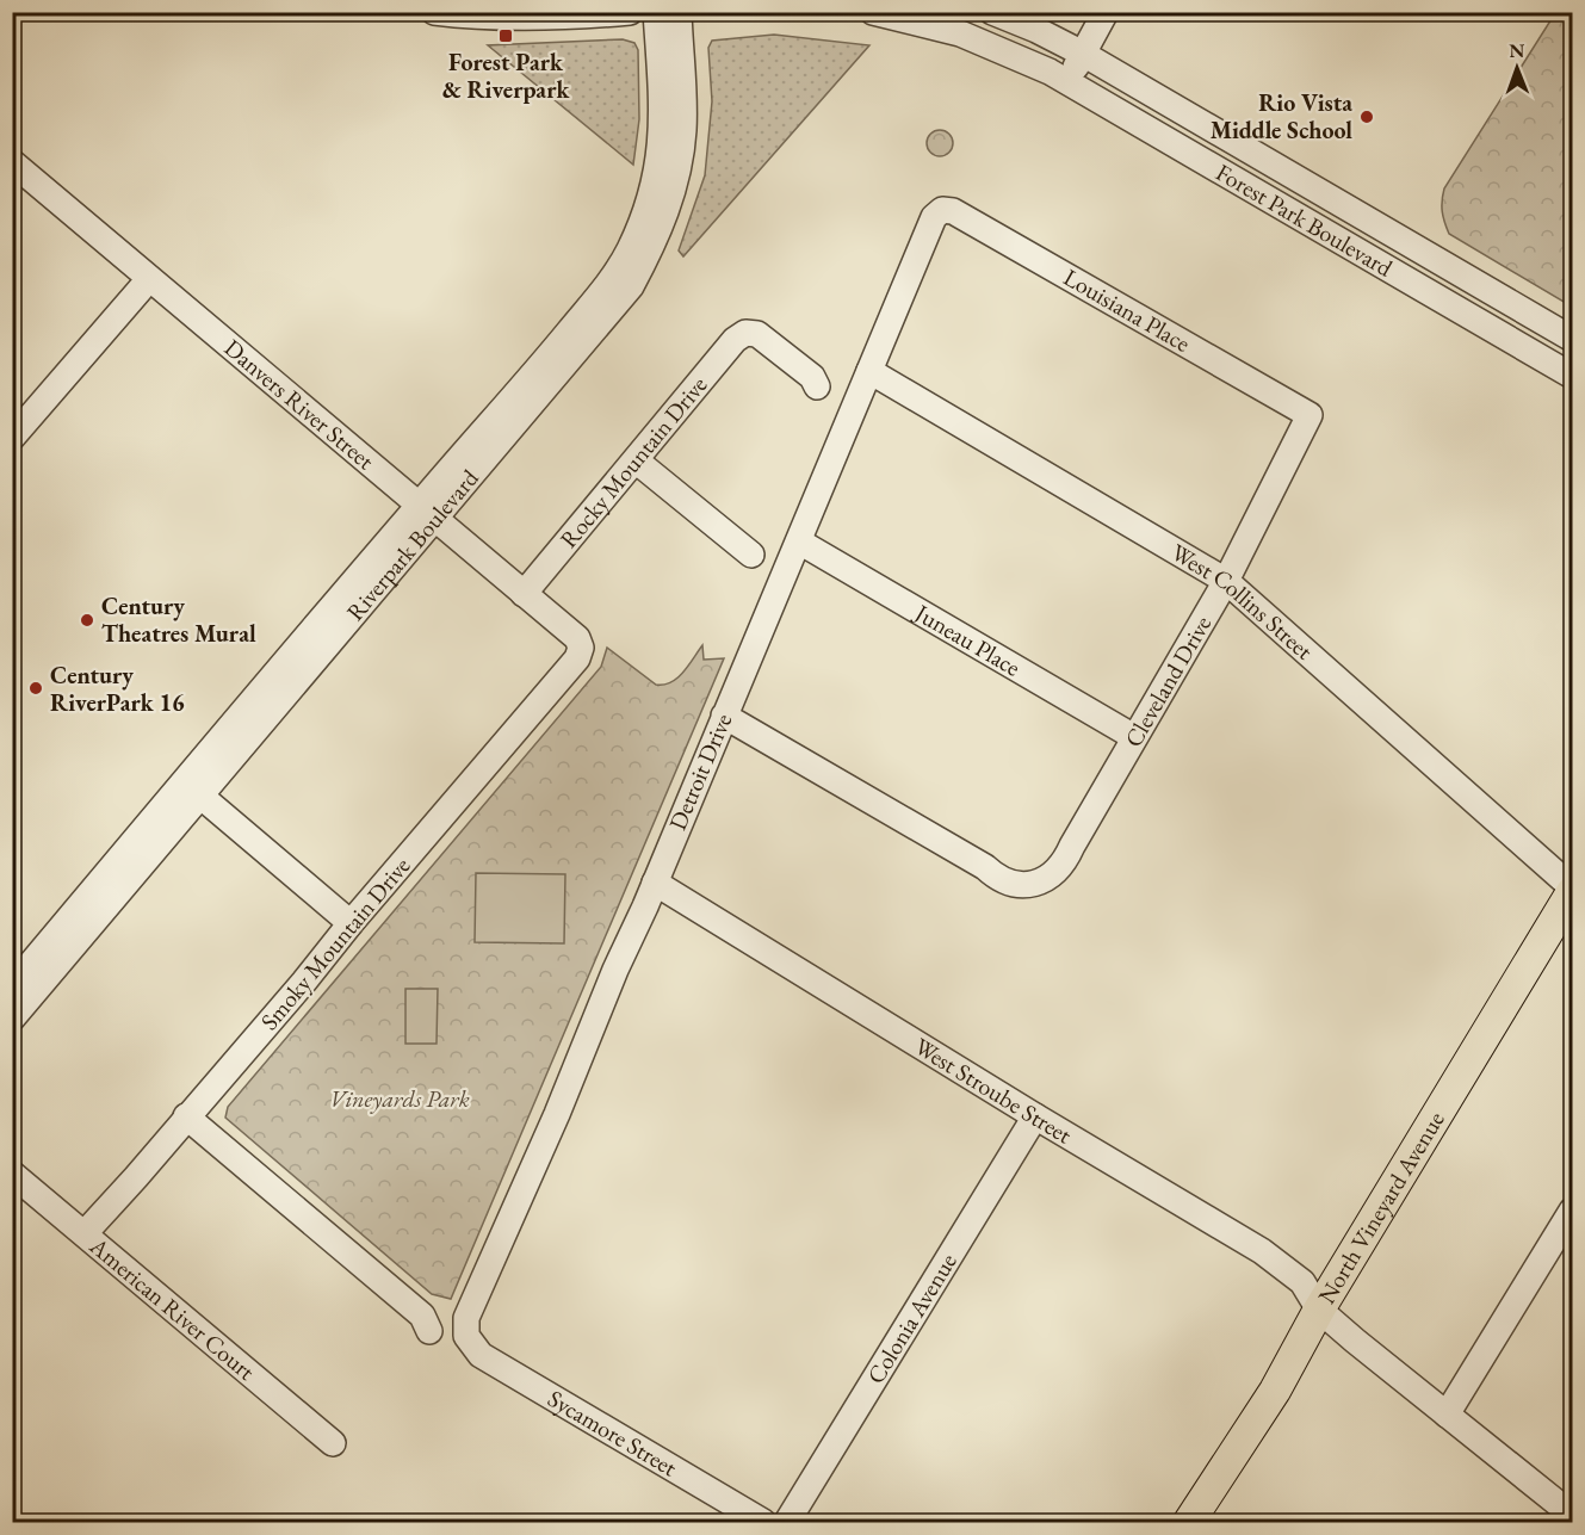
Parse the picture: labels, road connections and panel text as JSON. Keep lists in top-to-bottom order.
{
  "streets": {
    "main road": ["North Vineyard Avenue"],
    "street": [
      "Forest Park Boulevard",
      "Louisiana Place",
      "Danvers River Street",
      "Rocky Mountain Drive",
      "Riverpark Boulevard",
      "West Collins Street",
      "Juneau Place",
      "Cleveland Drive",
      "Detroit Drive",
      "Smoky Mountain Drive",
      "West Stroube Street",
      "American River Court",
      "Colonia Avenue",
      "Sycamore Street"
    ]
  },
  "crossings": [
    ["Louisiana Place", "Cleveland Drive"],
    ["Louisiana Place", "Detroit Drive"],
    ["Danvers River Street", "Rocky Mountain Drive"],
    ["Danvers River Street", "Riverpark Boulevard"],
    ["Danvers River Street", "Smoky Mountain Drive"],
    ["West Collins Street", "Cleveland Drive"],
    ["West Collins Street", "Detroit Drive"],
    ["West Collins Street", "North Vineyard Avenue"],
    ["Juneau Place", "Cleveland Drive"],
    ["Juneau Place", "Detroit Drive"],
    ["Cleveland Drive", "Detroit Drive"],
    ["Detroit Drive", "West Stroube Street"],
    ["Detroit Drive", "Sycamore Street"],
    ["Smoky Mountain Drive", "American River Court"],
    ["West Stroube Street", "North Vineyard Avenue"],
    ["West Stroube Street", "Colonia Avenue"]
  ],
  "parks": ["Vineyards Park"],
  "places": {
    "transit": ["Forest Park & Riverpark"],
    "other": ["Rio Vista Middle School", "Century Theatres Mural", "Century RiverPark 16"]
  },
  "north": "top"
}
